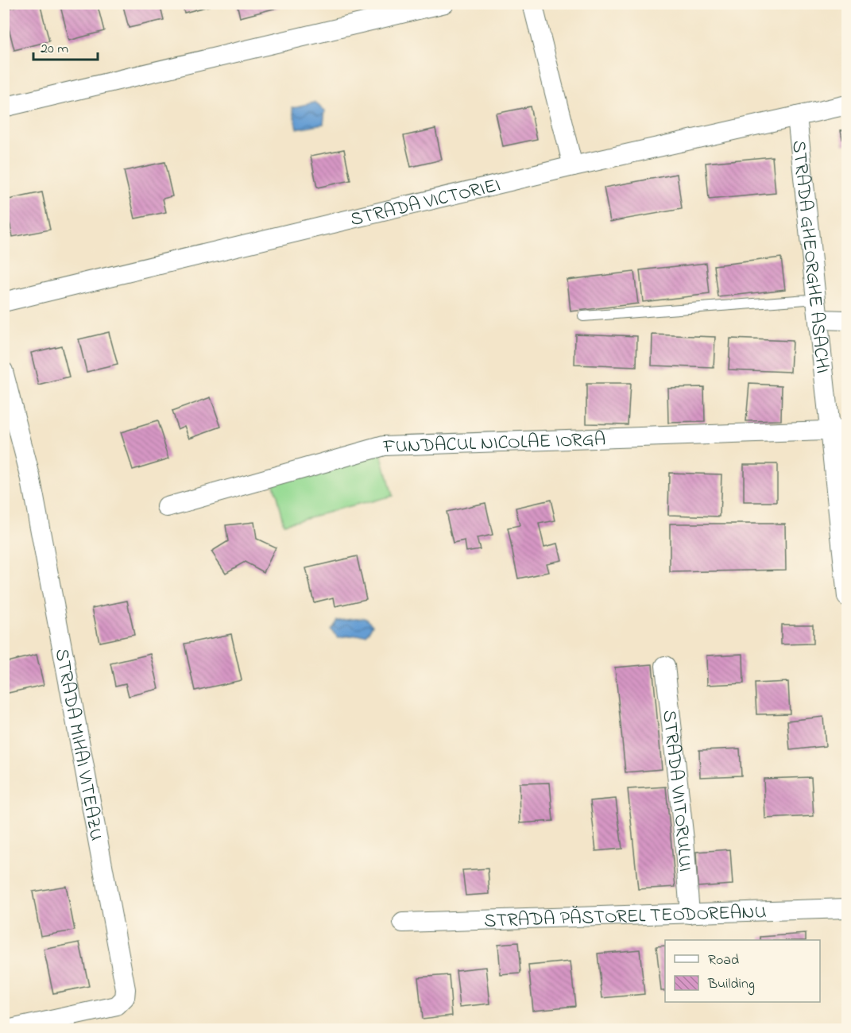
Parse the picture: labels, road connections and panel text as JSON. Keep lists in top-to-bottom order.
{
  "streets": {
    "street": [
      "STRADA VICTORIEI",
      "STRADA GHEORGHE ASACHI",
      "FUNDACUL NICOLAE IORGA",
      "STRADA MIHAI VITEAZU",
      "STRADA VIITORULUI",
      "STRADA PĂSTOREL TEODOREANU"
    ]
  },
  "crossings": [
    ["STRADA VICTORIEI", "STRADA GHEORGHE ASACHI"],
    ["STRADA GHEORGHE ASACHI", "FUNDACUL NICOLAE IORGA"],
    ["STRADA VIITORULUI", "STRADA PĂSTOREL TEODOREANU"]
  ],
  "legend": ["Road", "Building"],
  "scale_bar": "20 m"
}
